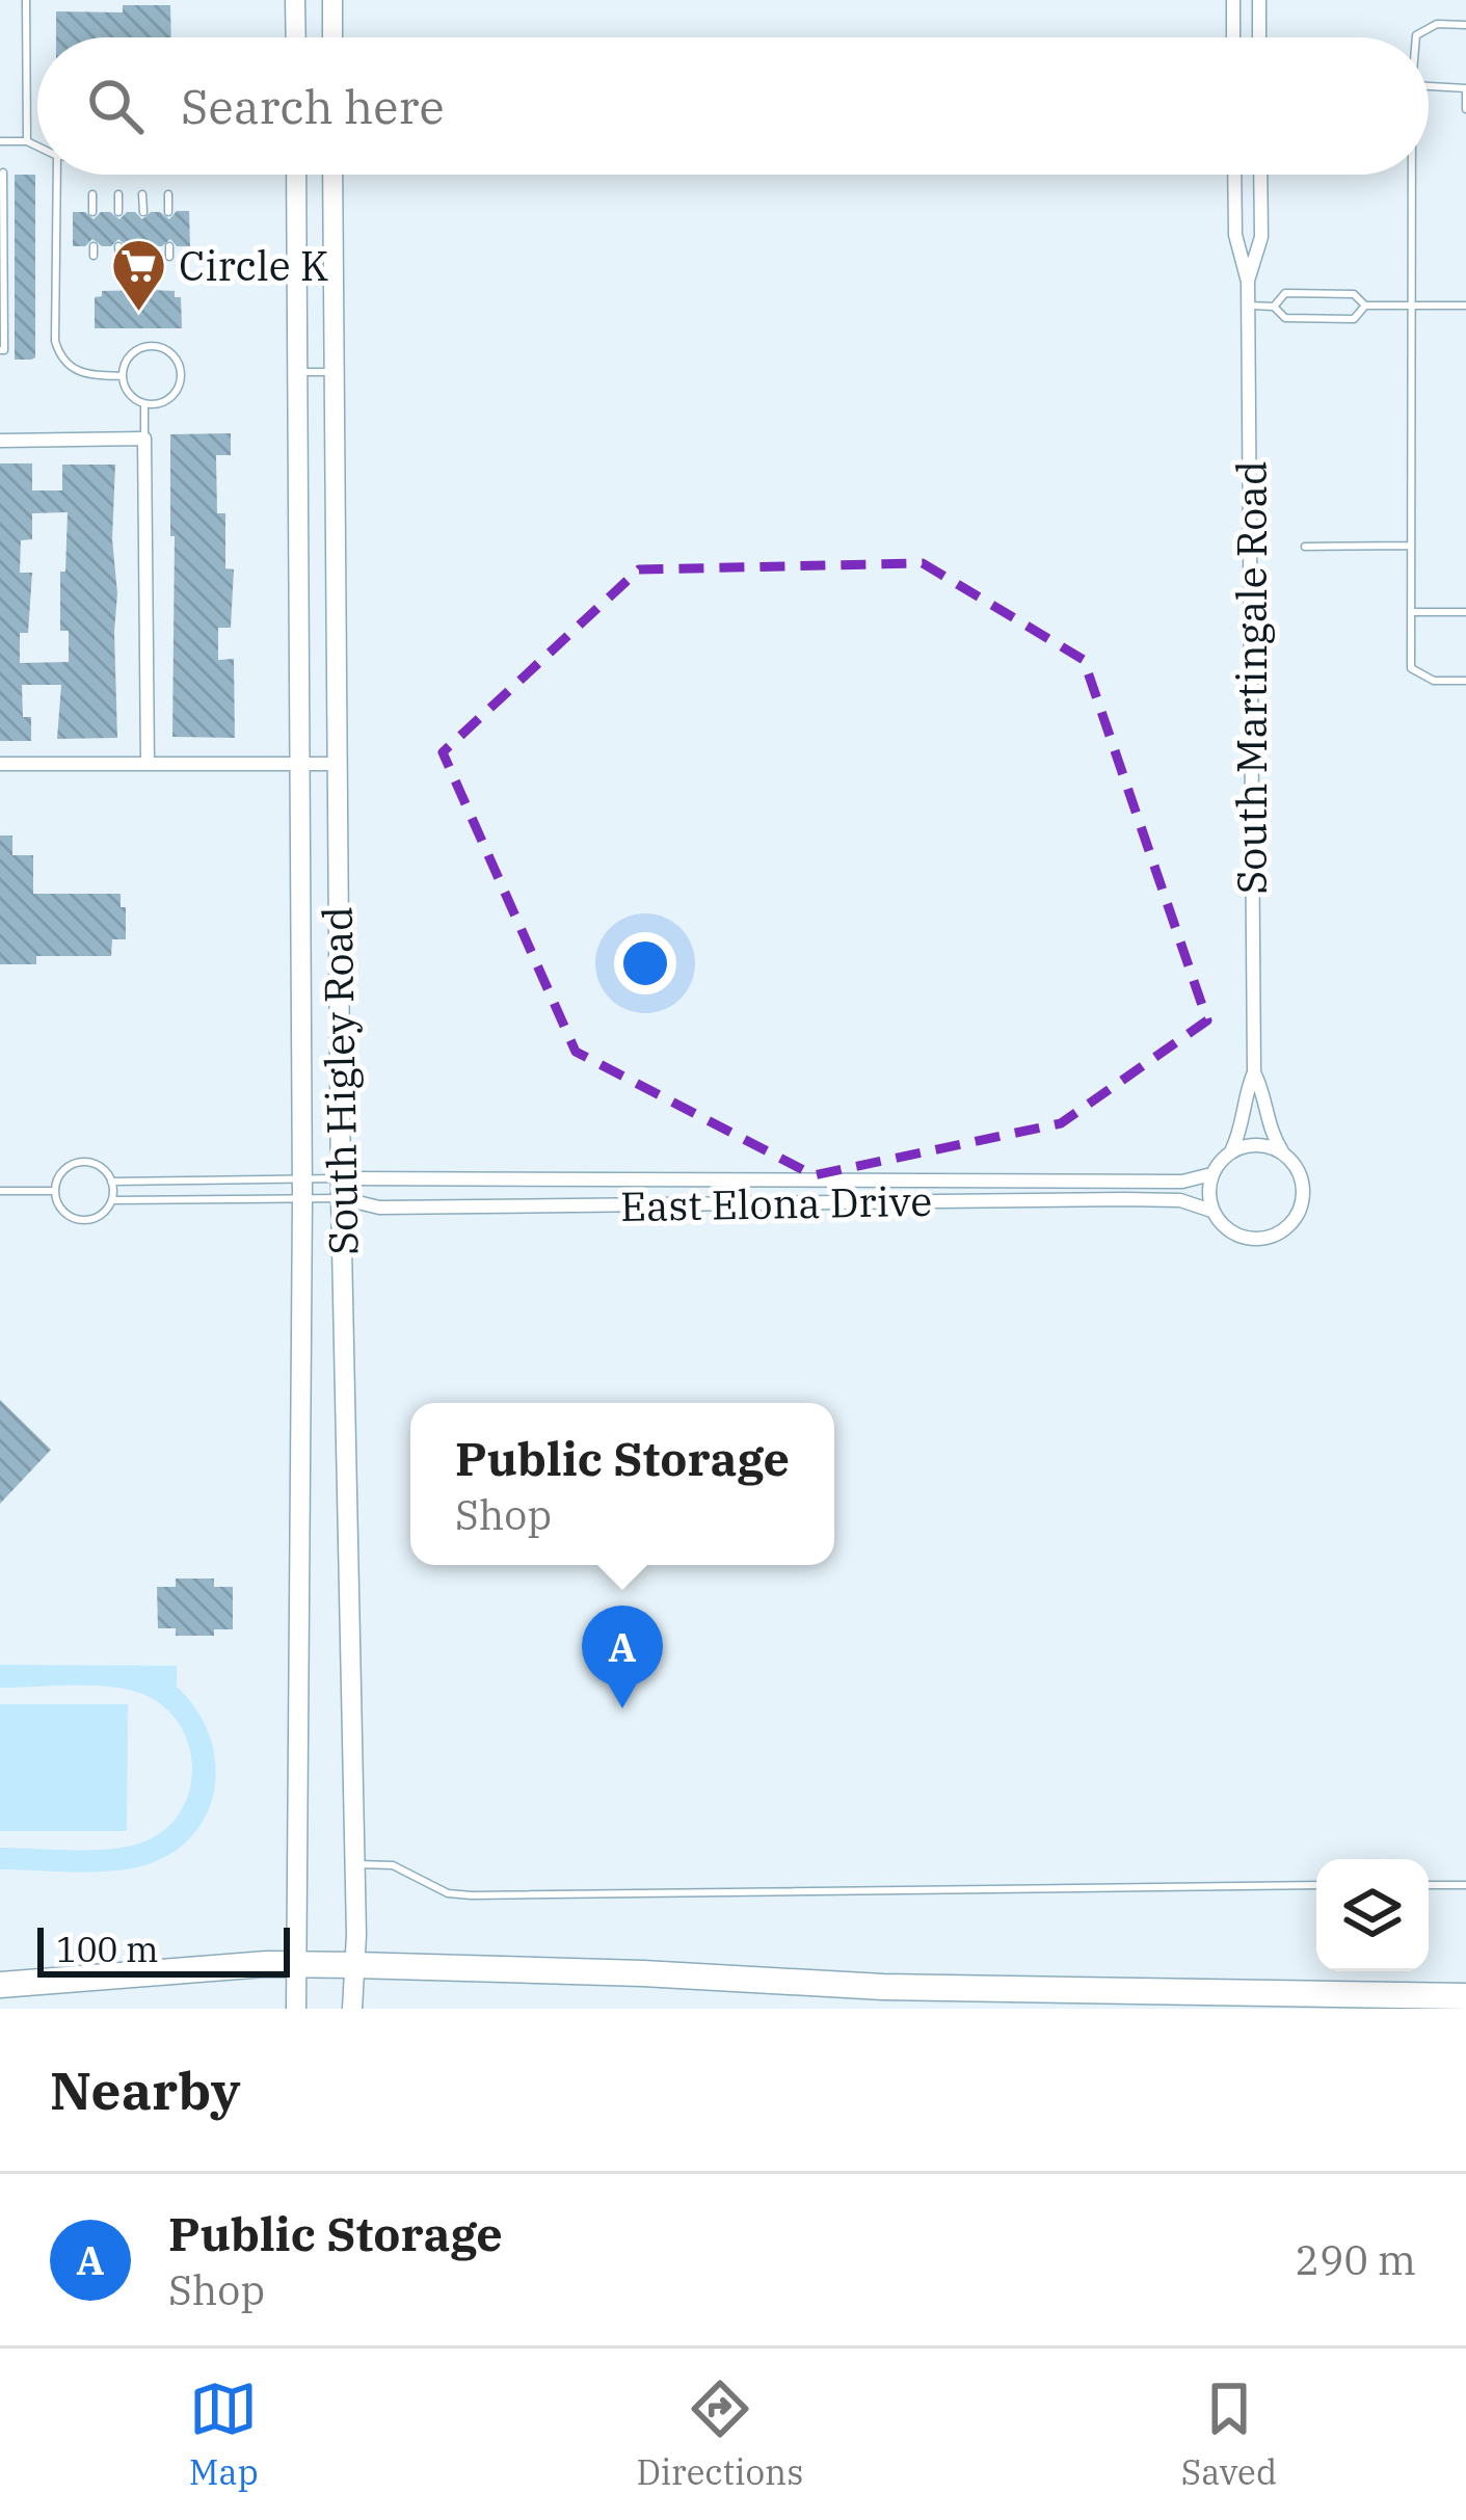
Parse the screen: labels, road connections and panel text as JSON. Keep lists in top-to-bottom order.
{
  "streets": {
    "main road": ["South Higley Road"],
    "street": ["South Martingale Road", "East Elona Drive"]
  },
  "crossings": [
    ["South Martingale Road", "East Elona Drive"],
    ["South Higley Road", "East Elona Drive"]
  ],
  "places": {
    "supermarket": ["Circle K"]
  },
  "scale_bar": "100 m",
  "page": {
    "search": "Search here",
    "popup": ["Public Storage", "Shop"],
    "pins": "A",
    "scale": "100 m",
    "heading": "Nearby",
    "list": [
      {
        "mark": "A",
        "name": "Public Storage",
        "note": "Shop",
        "value": "290 m"
      }
    ],
    "nav": ["Map", "Directions", "Saved"]
  }
}
